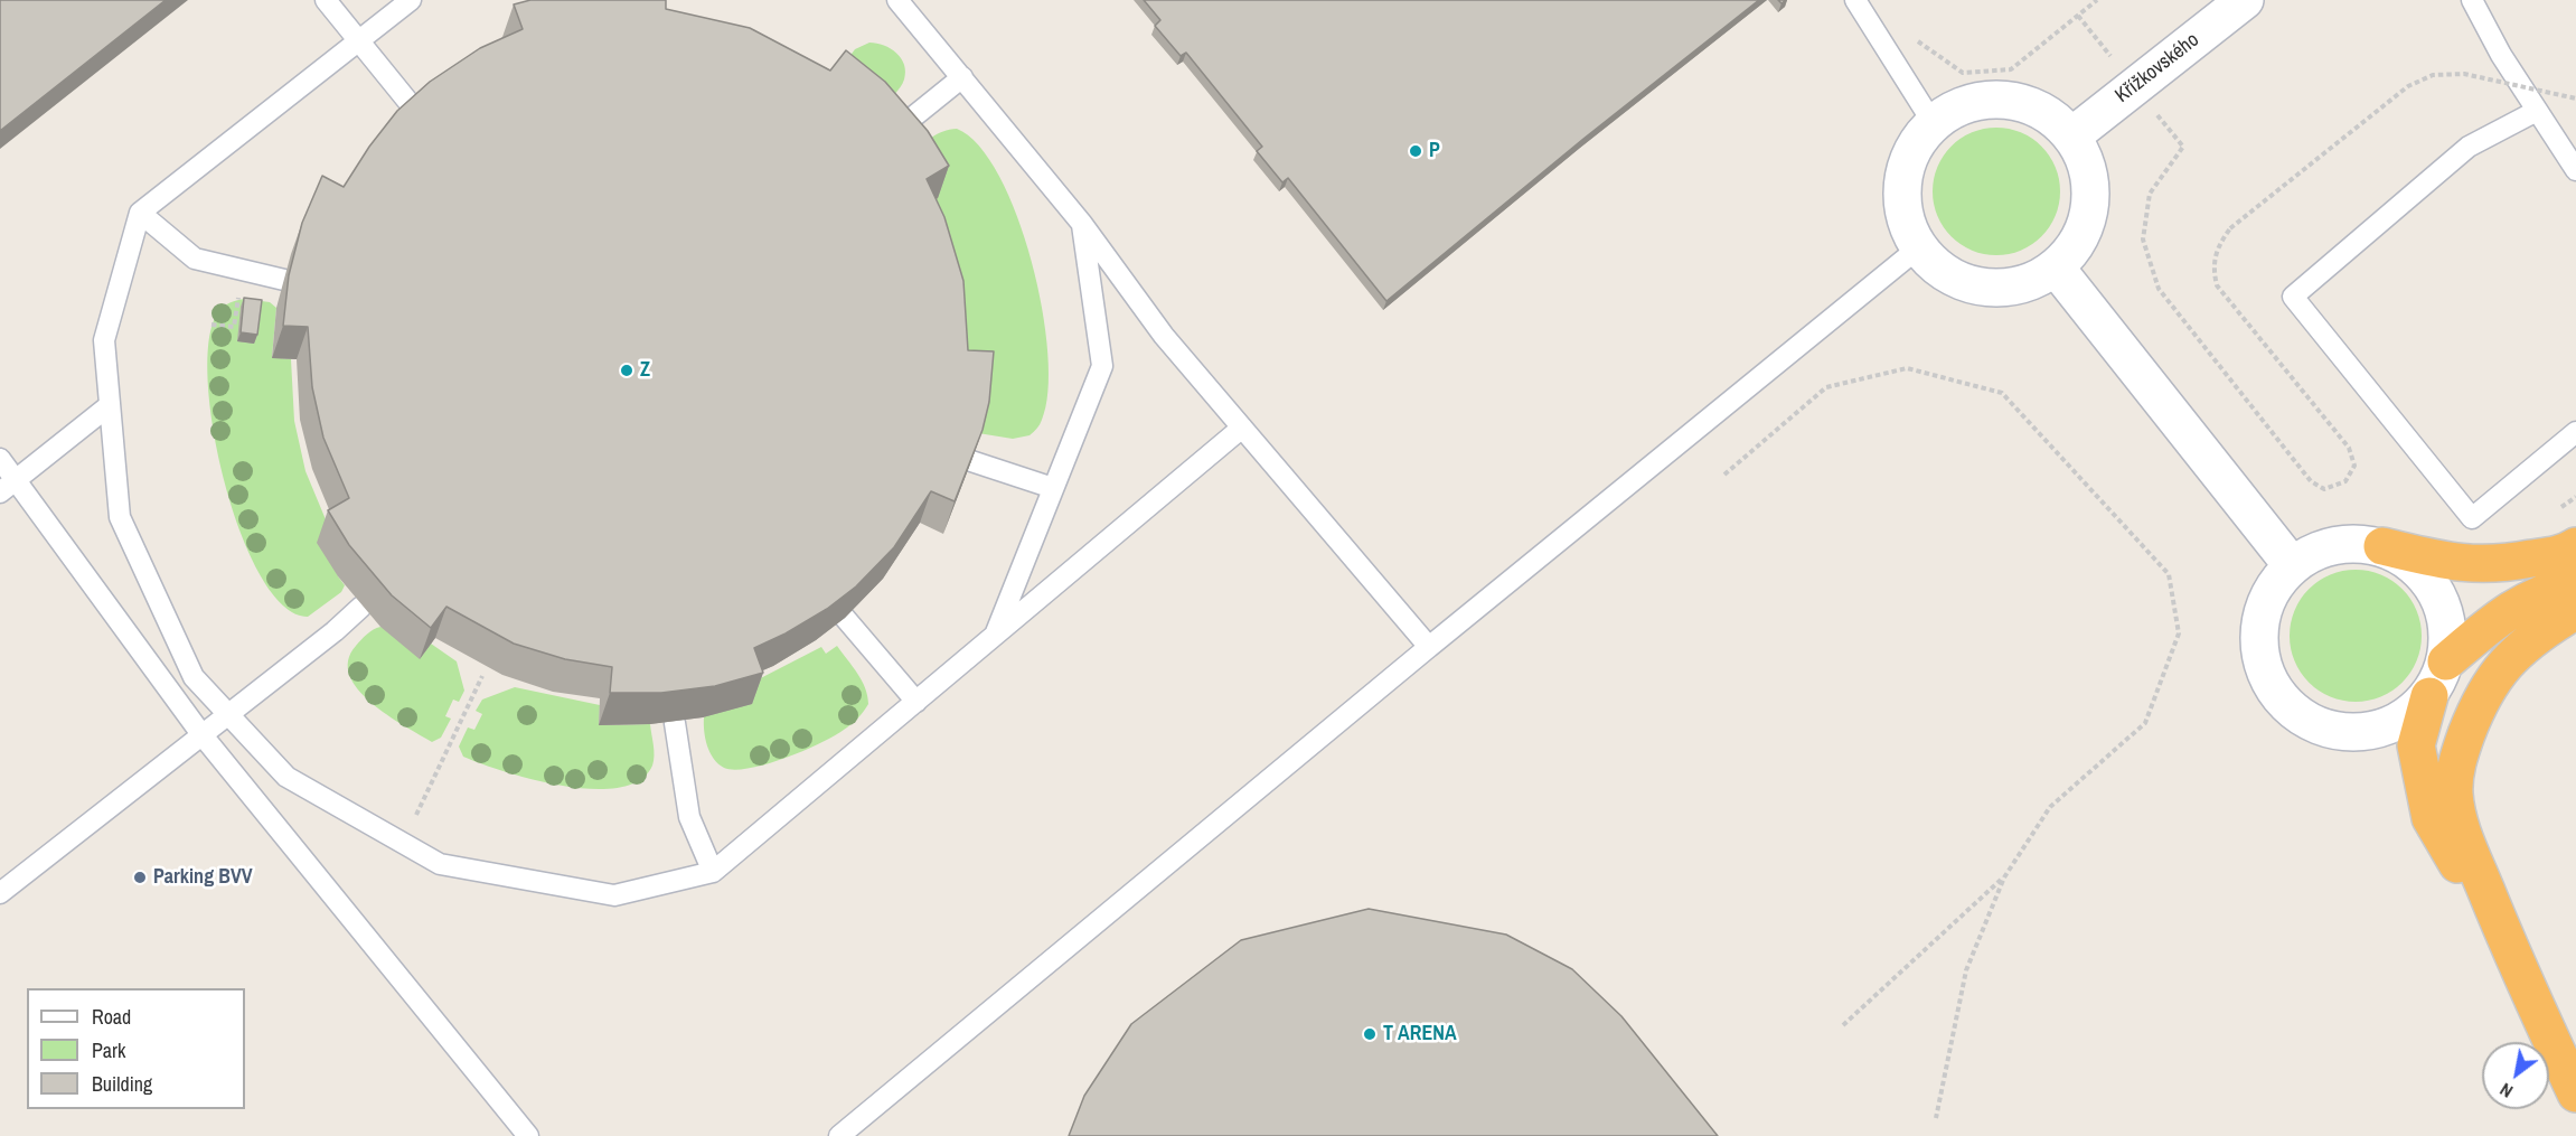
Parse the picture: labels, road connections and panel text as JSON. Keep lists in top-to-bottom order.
{
  "streets": {
    "street": ["Křížkovského"]
  },
  "places": [
    "P",
    "Z",
    "Parking BVV",
    "T ARENA"
  ],
  "legend": ["Road", "Park", "Building"],
  "north": "bottom left"
}
